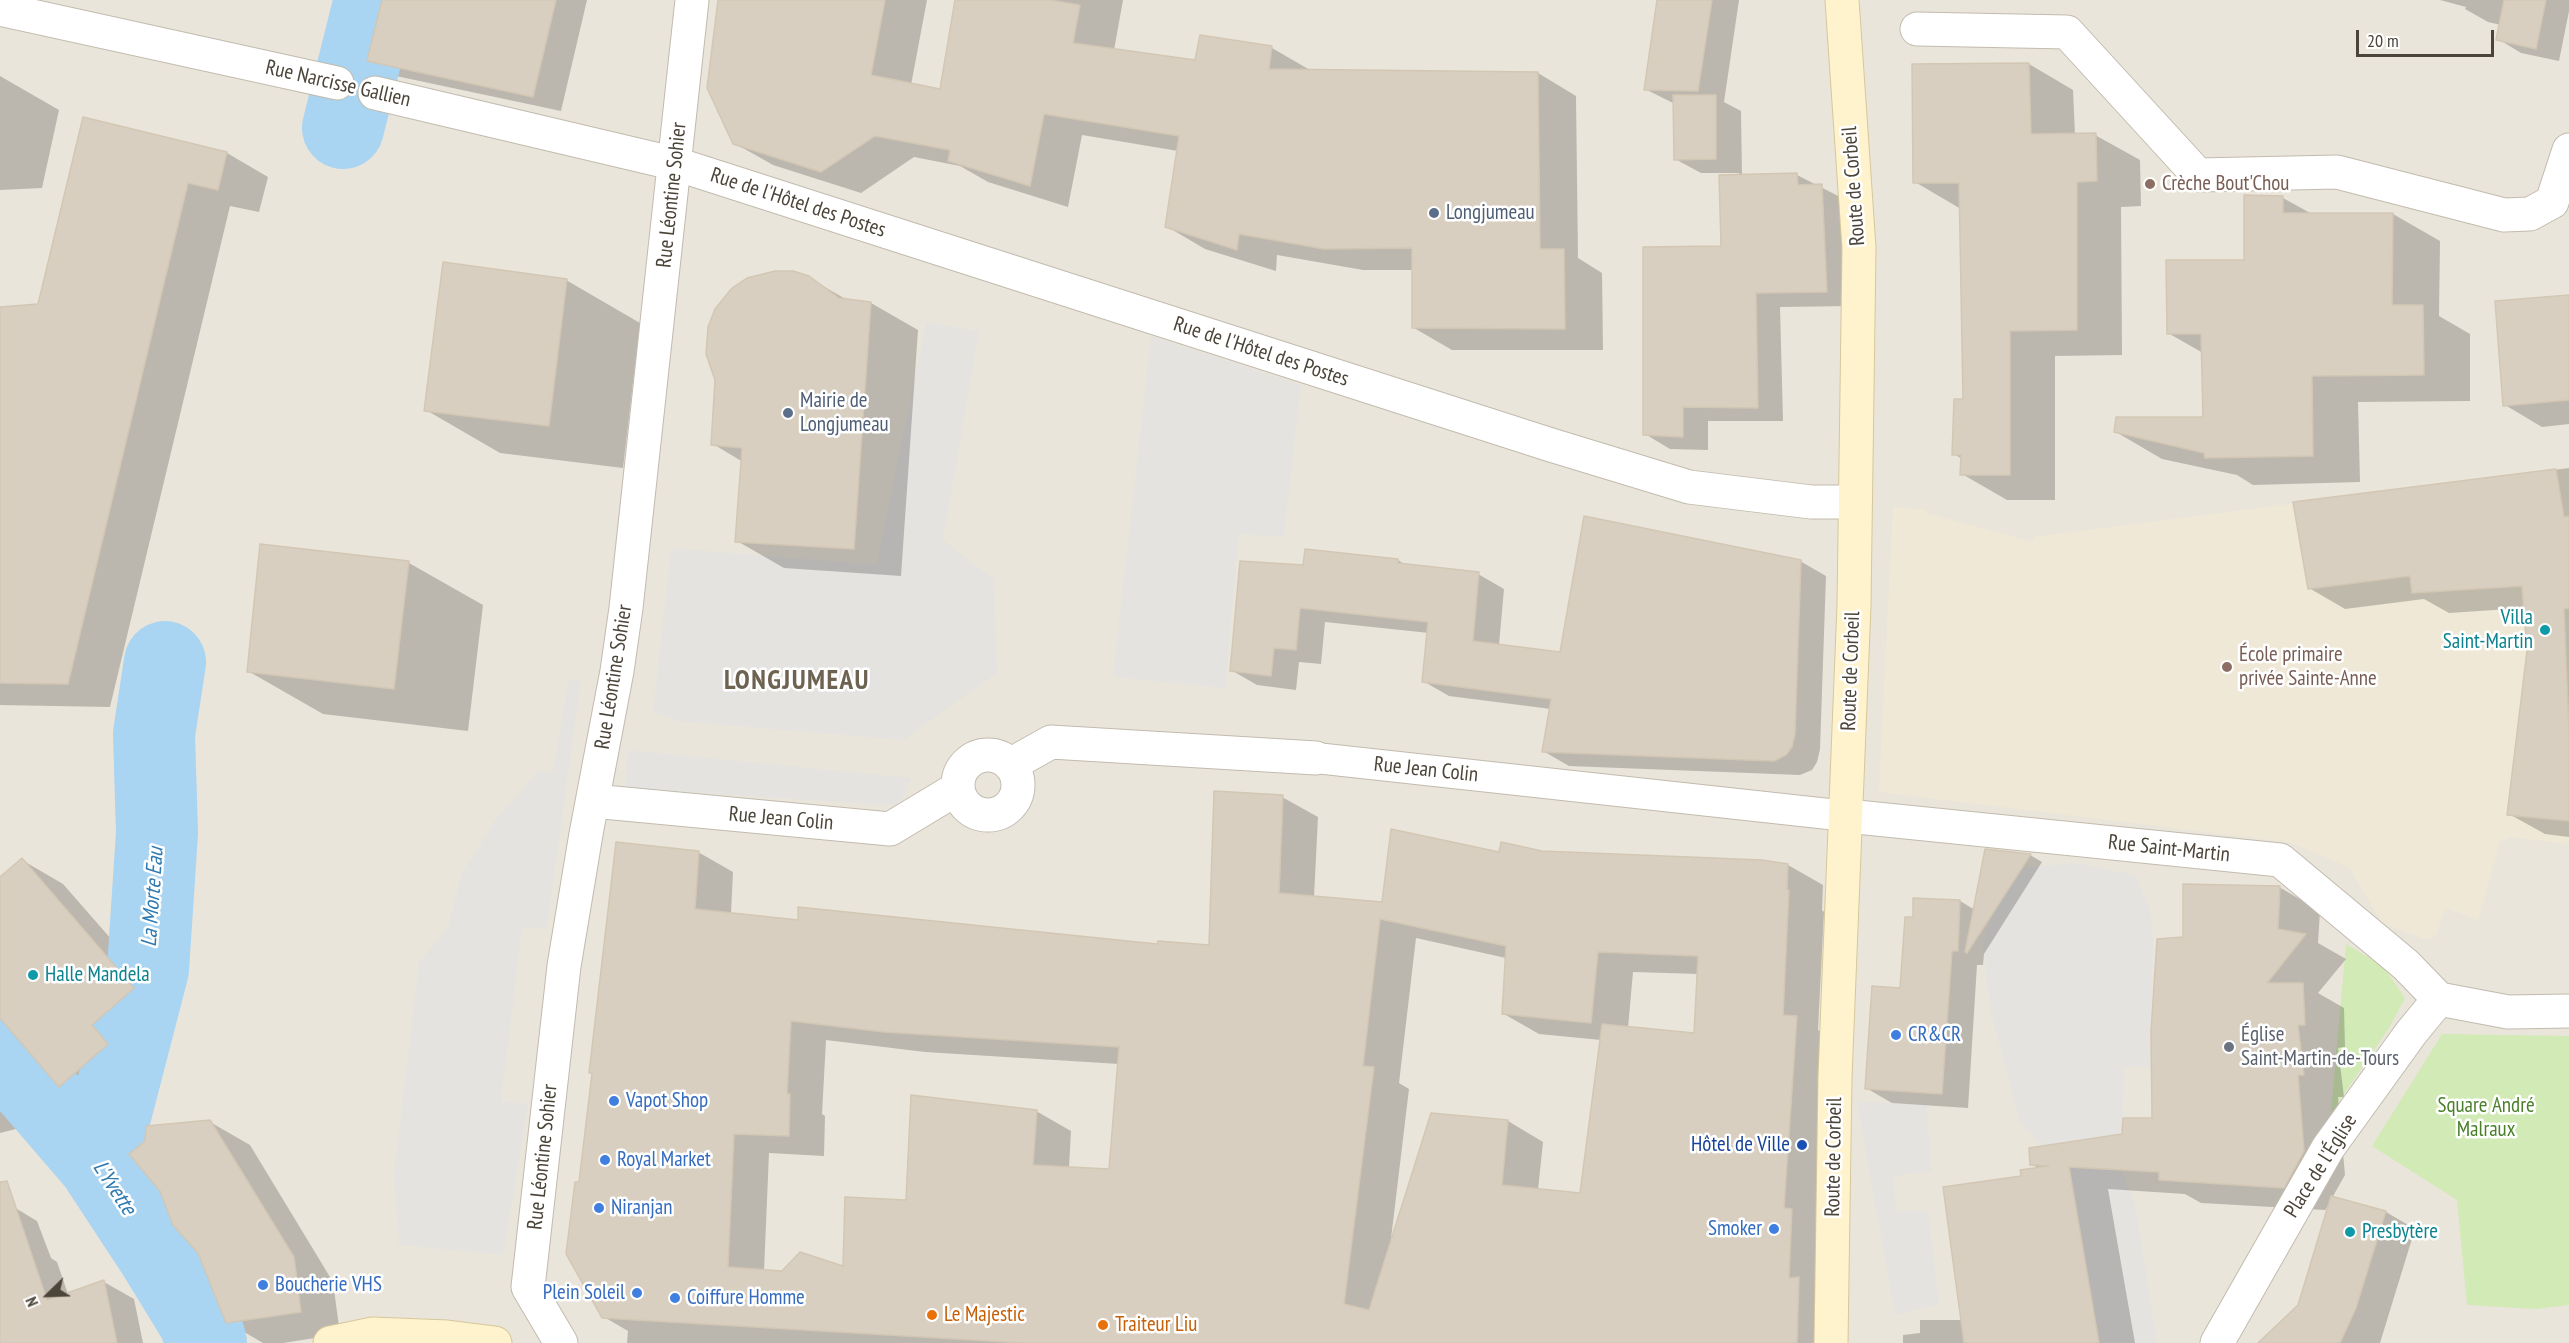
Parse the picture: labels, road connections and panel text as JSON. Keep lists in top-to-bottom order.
{
  "streets": {
    "main road": ["Route de Corbeil"],
    "street": [
      "Rue Narcisse Gallien",
      "Rue Léontine Sohier",
      "Rue de l'Hôtel des Postes",
      "Rue Jean Colin",
      "Rue Saint-Martin",
      "Place de l'Église"
    ]
  },
  "crossings": [
    ["Rue Narcisse Gallien", "Rue Léontine Sohier"],
    ["Rue Narcisse Gallien", "Rue de l'Hôtel des Postes"],
    ["Route de Corbeil", "Rue de l'Hôtel des Postes"],
    ["Route de Corbeil", "Rue Jean Colin"],
    ["Route de Corbeil", "Rue Saint-Martin"],
    ["Rue Léontine Sohier", "Rue de l'Hôtel des Postes"],
    ["Rue Léontine Sohier", "Rue Jean Colin"],
    ["Rue Jean Colin", "Rue Saint-Martin"],
    ["Rue Saint-Martin", "Place de l'Église"]
  ],
  "districts": ["LONGJUMEAU"],
  "water": ["La Morte Eau", "L'Yvette"],
  "parks": ["Square André Malraux"],
  "places": [
    "Crèche Bout'Chou",
    "Longjumeau",
    "Mairie de Longjumeau",
    "Villa Saint-Martin",
    "École primaire privée Sainte-Anne",
    "Halle Mandela",
    "CR&CR",
    "Église Saint-Martin-de-Tours",
    "Vapot Shop",
    "Hôtel de Ville",
    "Royal Market",
    "Niranjan",
    "Smoker",
    "Presbytère",
    "Boucherie VHS",
    "Plein Soleil",
    "Coiffure Homme",
    "Le Majestic",
    "Traiteur Liu"
  ],
  "scale_bar": "20 m",
  "north": "bottom left"
}
